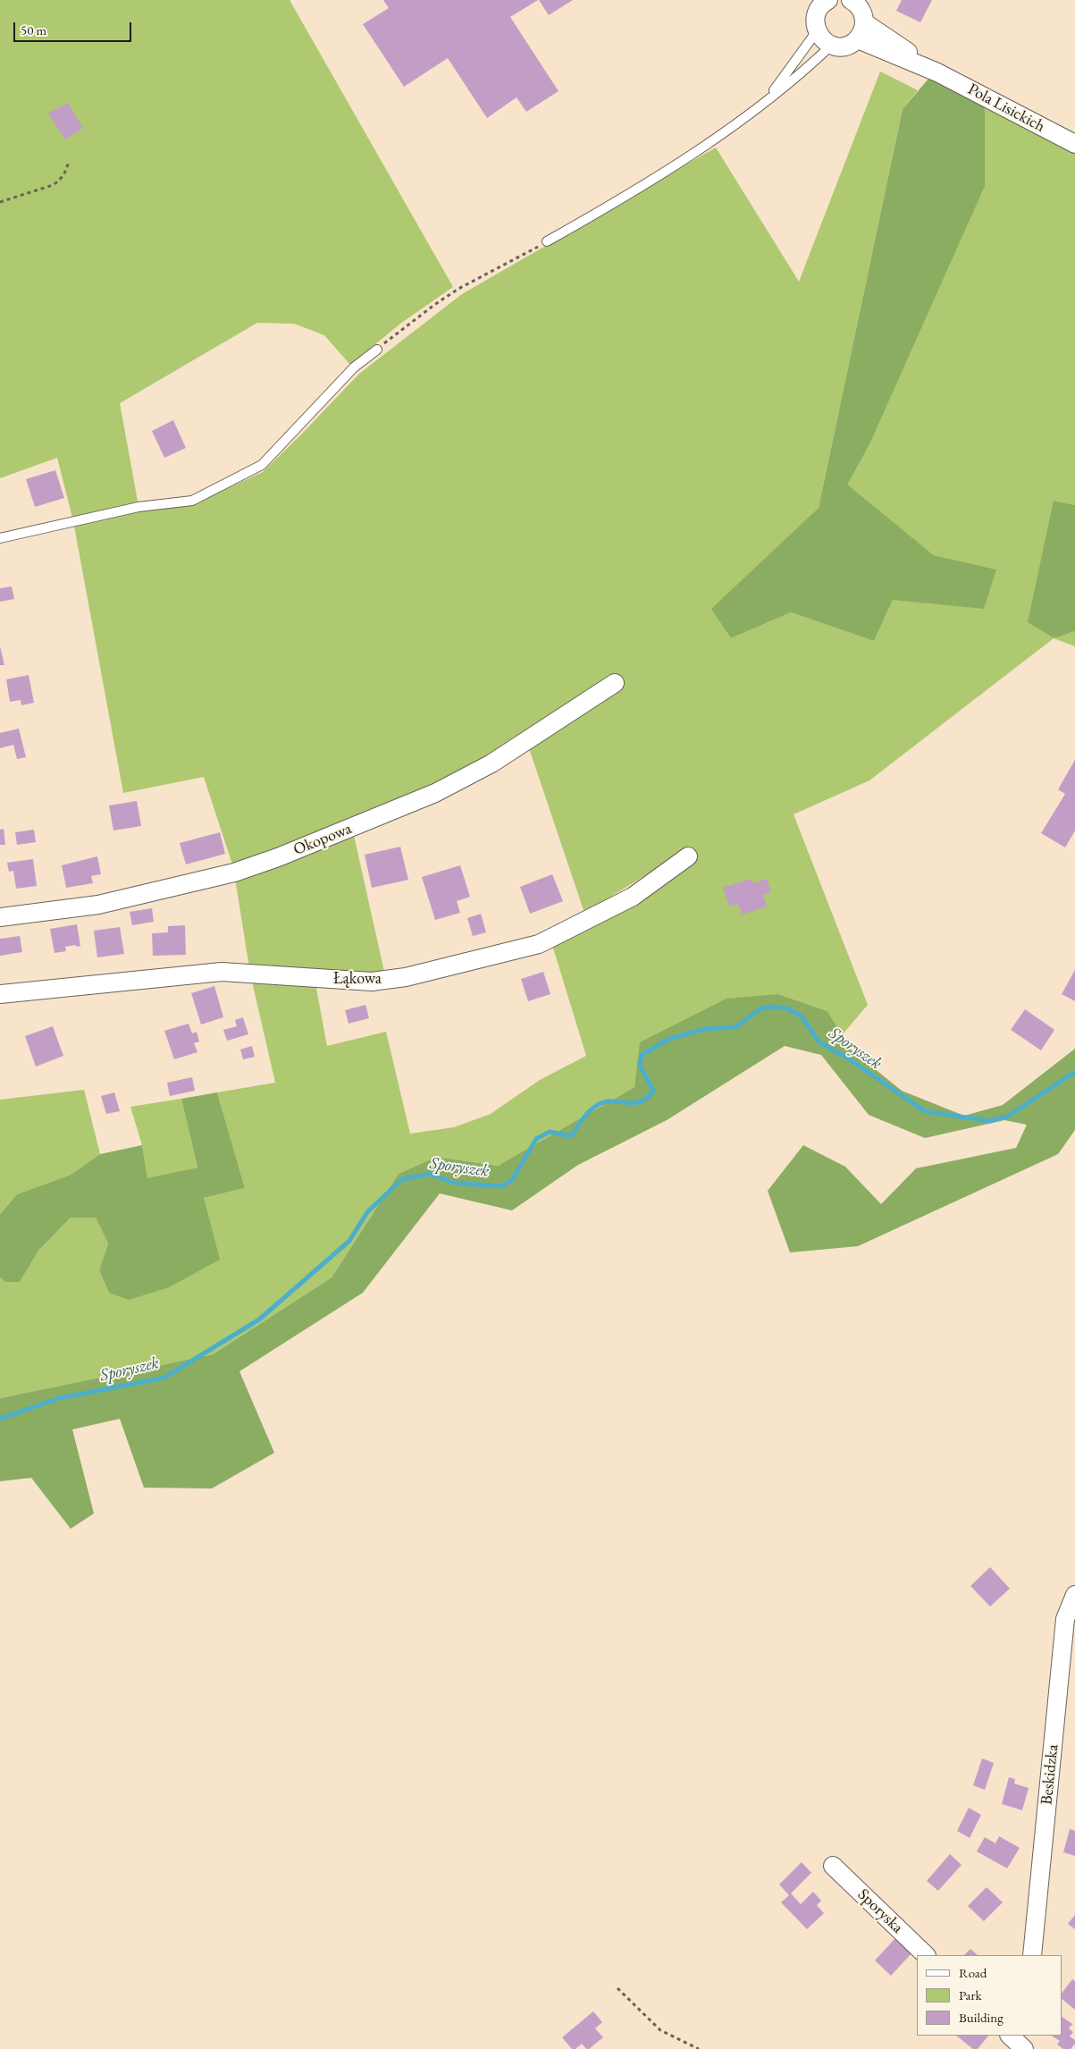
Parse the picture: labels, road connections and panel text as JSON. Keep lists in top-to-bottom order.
{
  "streets": {
    "street": [
      "Pola Lisickich",
      "Okopowa",
      "Łąkowa",
      "Beskidzka",
      "Sporyska"
    ]
  },
  "water": ["Sporyszek"],
  "legend": ["Road", "Park", "Building"],
  "scale_bar": "50 m"
}
